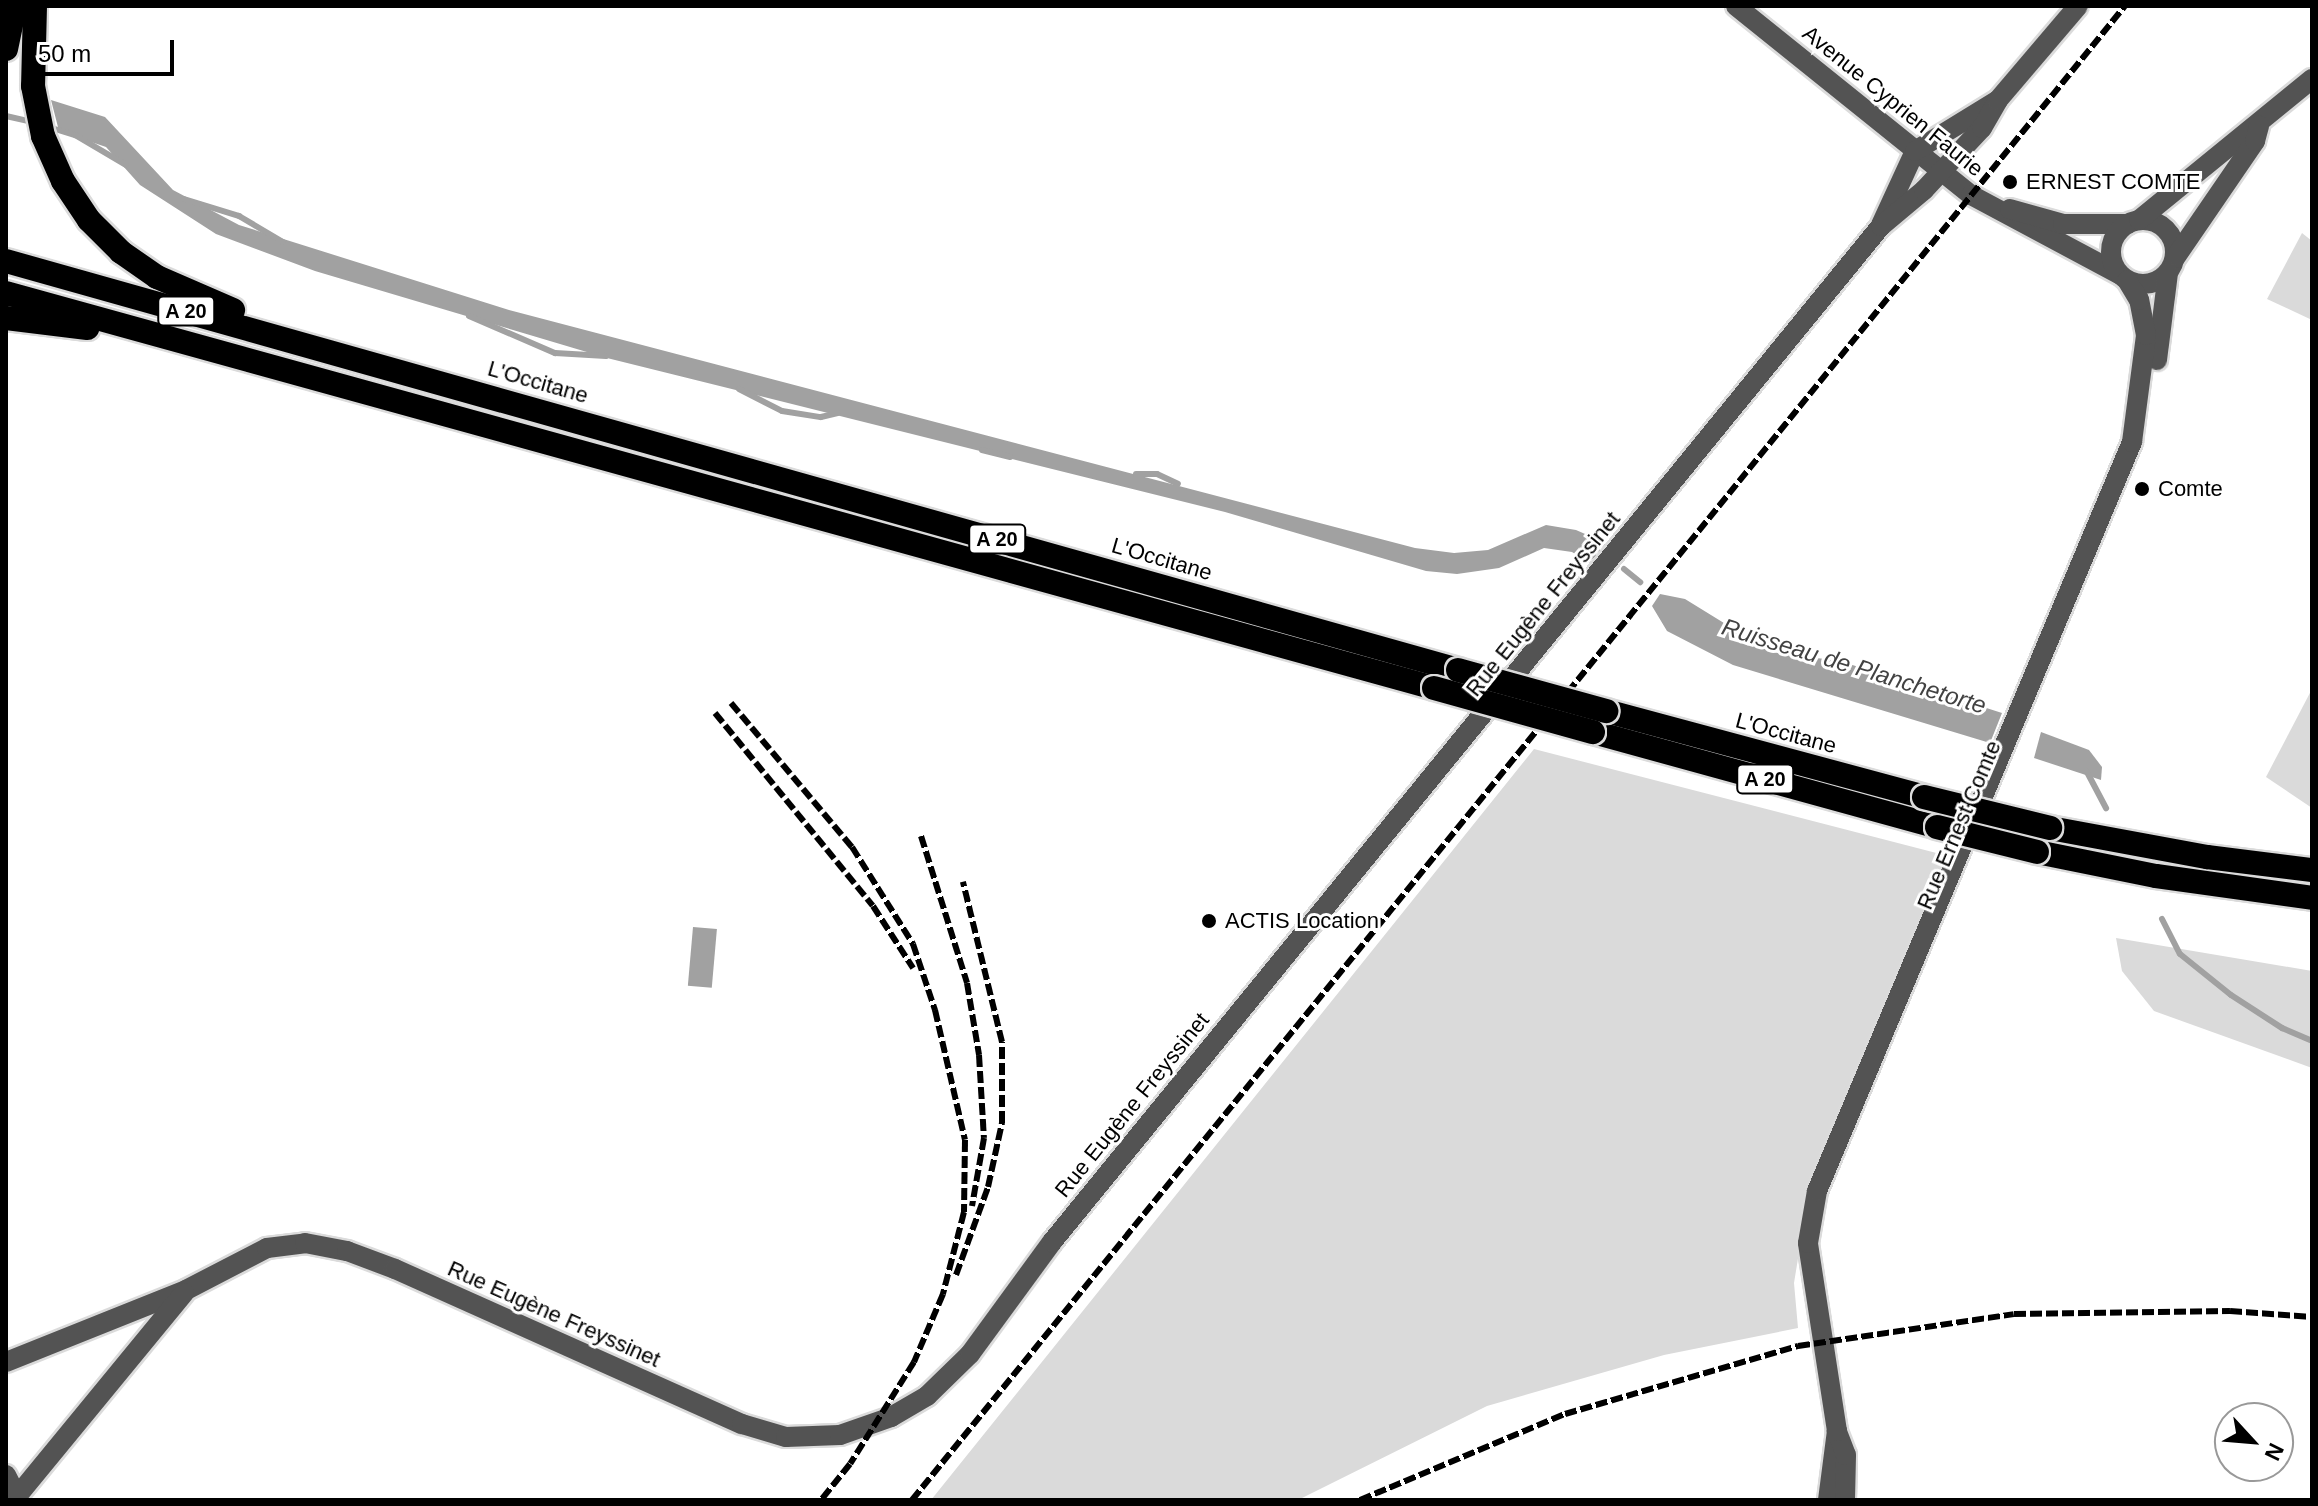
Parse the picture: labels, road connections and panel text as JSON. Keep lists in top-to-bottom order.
{
  "streets": {
    "highway": ["A 20", "L'Occitane"],
    "street": ["Avenue Cyprien Faurie", "Rue Eugène Freyssinet", "Rue Ernest Comte"]
  },
  "crossings": [
    ["Avenue Cyprien Faurie", "Rue Eugène Freyssinet"],
    ["Avenue Cyprien Faurie", "Rue Ernest Comte"]
  ],
  "water": ["Ruisseau de Planchetorte"],
  "places": ["ERNEST COMTE", "Comte", "ACTIS Location"],
  "scale_bar": "50 m",
  "north": "bottom right"
}
